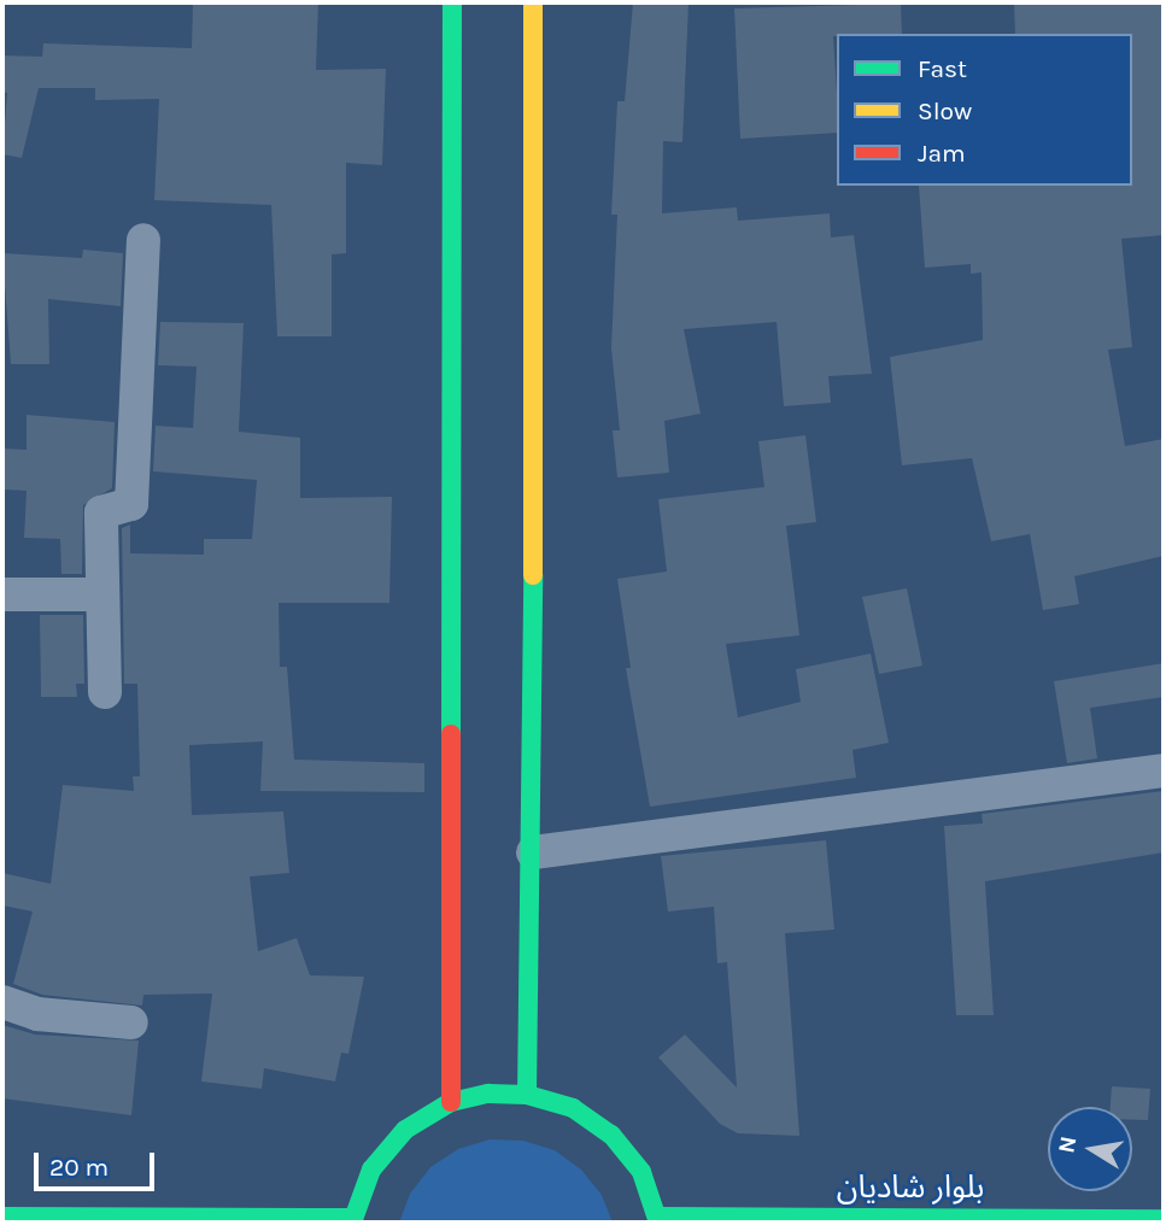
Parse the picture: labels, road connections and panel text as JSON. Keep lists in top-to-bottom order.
{
  "streets": {
    "main road": ["بلوار شادیان"]
  },
  "legend": ["Fast", "Slow", "Jam"],
  "scale_bar": "20 m",
  "north": "left"
}
